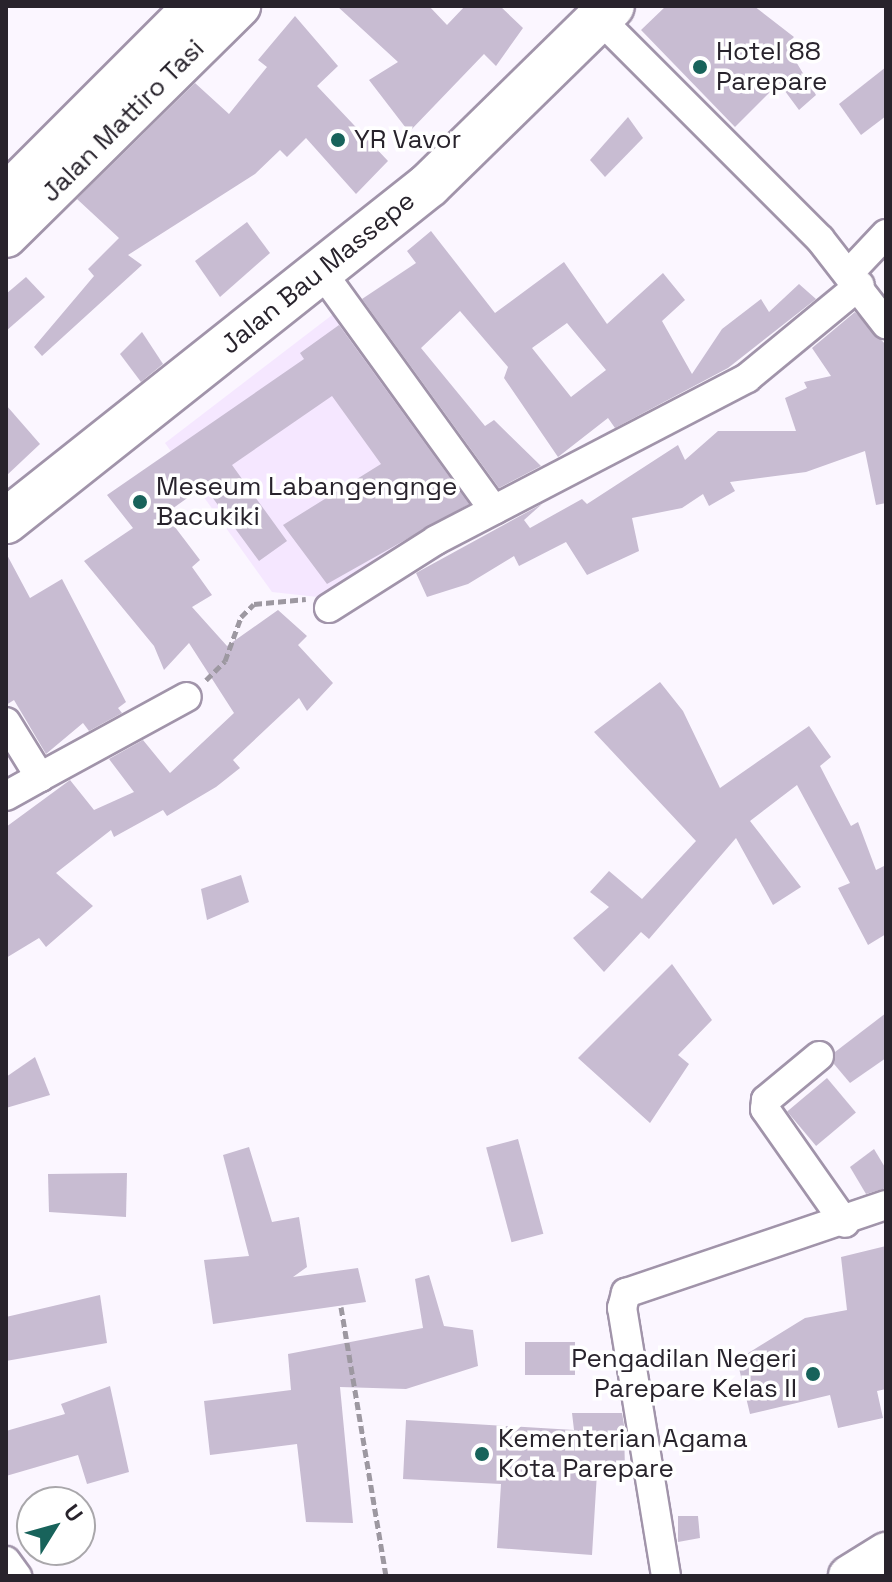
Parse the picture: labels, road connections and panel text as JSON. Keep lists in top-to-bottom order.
{
  "streets": {
    "highway": ["Jalan Bau Massepe"],
    "main road": ["Jalan Mattiro Tasi"]
  },
  "places": [
    "Hotel 88 Parepare",
    "YR Vavor",
    "Meseum Labangengnge Bacukiki",
    "Pengadilan Negeri Parepare Kelas II",
    "Kementerian Agama Kota Parepare"
  ],
  "north": "top right"
}
